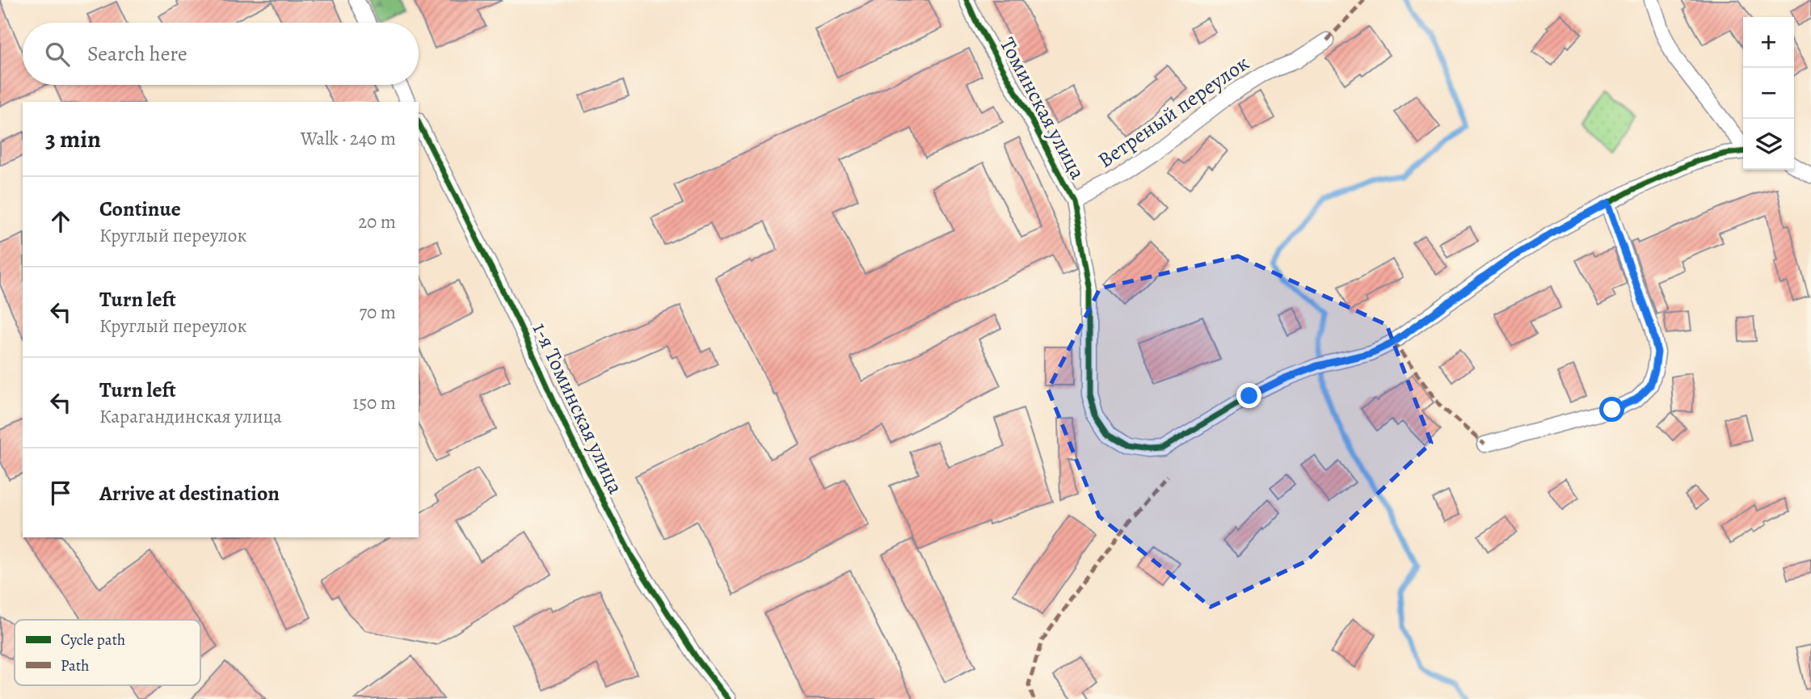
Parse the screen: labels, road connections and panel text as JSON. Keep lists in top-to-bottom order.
{
  "streets": {
    "street": ["Томинская улица", "Ветреный переулок", "1-я Томинская улица"]
  },
  "crossings": [
    ["Томинская улица", "Ветреный переулок"]
  ],
  "legend": ["Cycle path", "Path"],
  "page": {
    "map_buttons": ["+", "−"],
    "search": "Search here",
    "heading": ["3 min", "Walk · 240 m"],
    "list": [
      ["Continue", "Круглый переулок", "20 m"],
      ["Turn left", "Круглый переулок", "70 m"],
      ["Turn left", "Карагандинская улица", "150 m"],
      "Arrive at destination"
    ]
  }
}
